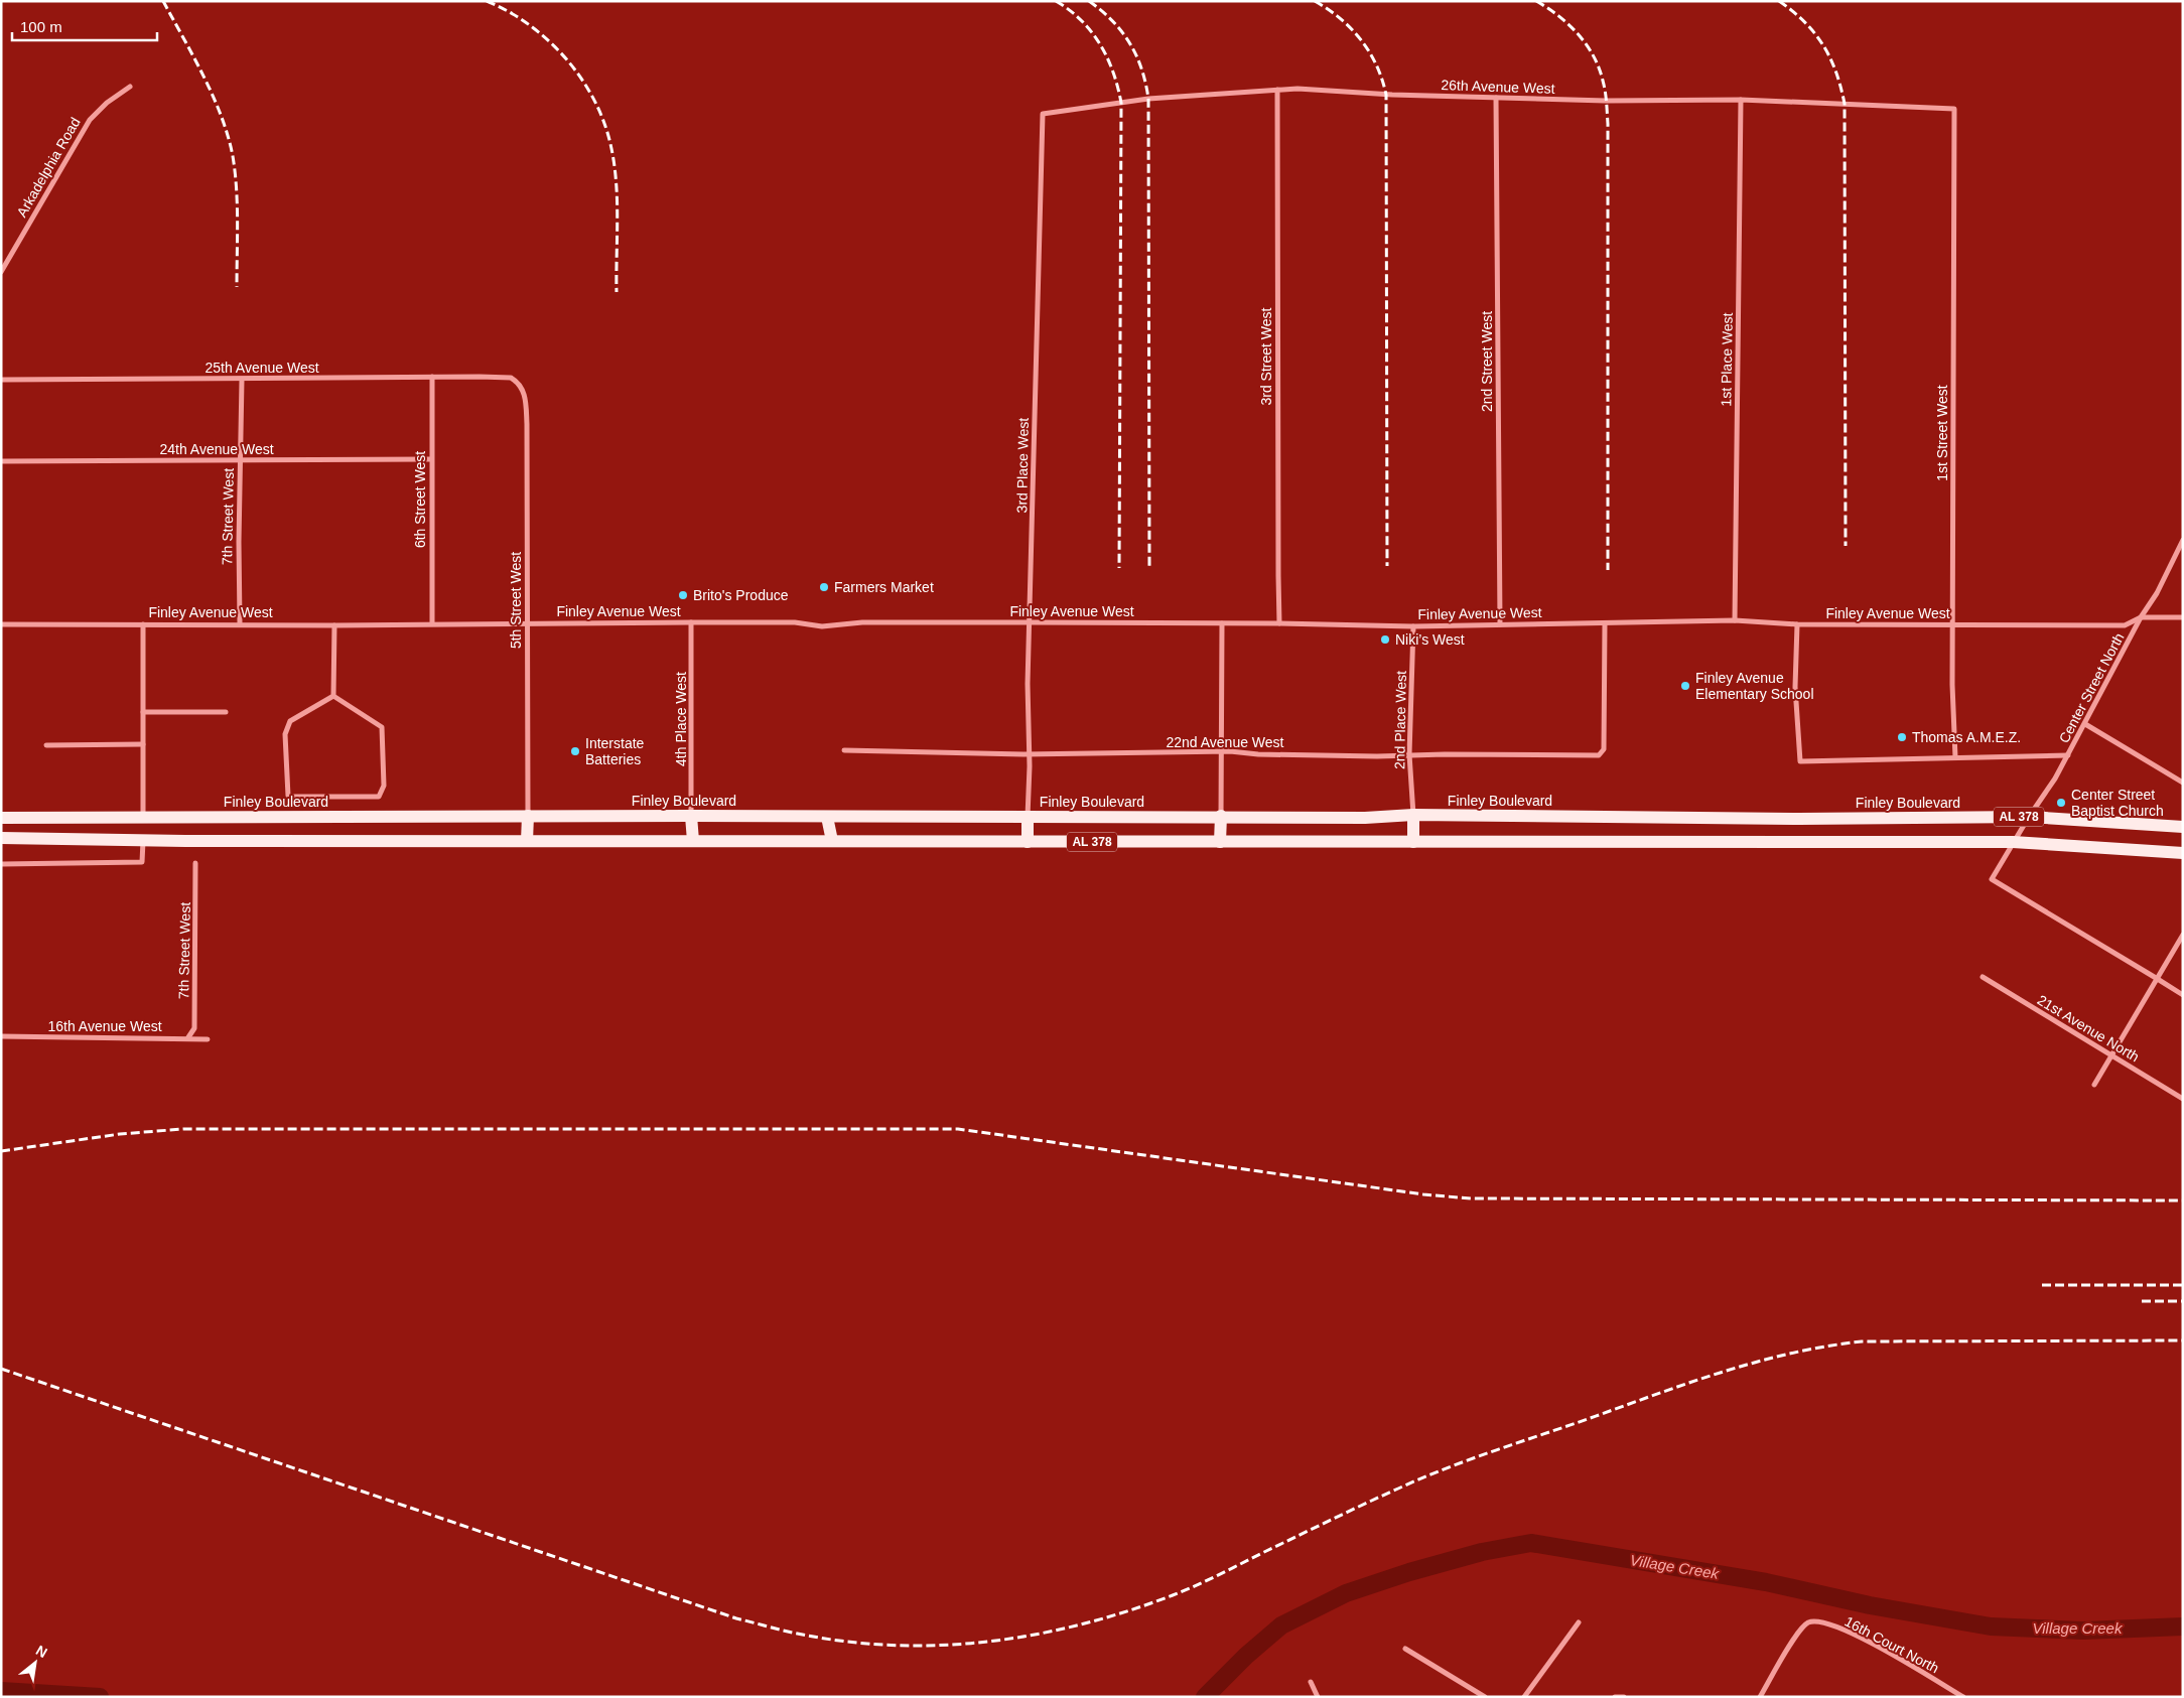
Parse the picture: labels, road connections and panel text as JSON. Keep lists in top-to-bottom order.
{
  "streets": {
    "main road": ["Finley Boulevard", "AL 378"],
    "street": [
      "26th Avenue West",
      "Arkadelphia Road",
      "3rd Street West",
      "1st Place West",
      "2nd Street West",
      "25th Avenue West",
      "1st Street West",
      "24th Avenue West",
      "3rd Place West",
      "6th Street West",
      "7th Street West",
      "5th Street West",
      "Finley Avenue West",
      "Center Street North",
      "4th Place West",
      "2nd Place West",
      "22nd Avenue West",
      "16th Avenue West",
      "21st Avenue North",
      "16th Court North"
    ]
  },
  "crossings": [
    ["26th Avenue West", "3rd Street West"],
    ["26th Avenue West", "1st Place West"],
    ["26th Avenue West", "2nd Street West"],
    ["26th Avenue West", "1st Street West"],
    ["26th Avenue West", "3rd Place West"],
    ["3rd Street West", "Finley Avenue West"],
    ["1st Place West", "Finley Avenue West"],
    ["2nd Street West", "Finley Avenue West"],
    ["25th Avenue West", "6th Street West"],
    ["25th Avenue West", "7th Street West"],
    ["25th Avenue West", "5th Street West"],
    ["1st Street West", "Finley Avenue West"],
    ["24th Avenue West", "6th Street West"],
    ["24th Avenue West", "7th Street West"],
    ["3rd Place West", "Finley Avenue West"],
    ["3rd Place West", "22nd Avenue West"],
    ["3rd Place West", "Finley Boulevard"],
    ["6th Street West", "Finley Avenue West"],
    ["7th Street West", "Finley Avenue West"],
    ["7th Street West", "16th Avenue West"],
    ["5th Street West", "Finley Avenue West"],
    ["5th Street West", "Finley Boulevard"],
    ["Finley Avenue West", "Center Street North"],
    ["Finley Avenue West", "4th Place West"],
    ["Finley Avenue West", "2nd Place West"],
    ["Finley Avenue West", "22nd Avenue West"],
    ["Center Street North", "Finley Boulevard"],
    ["Center Street North", "AL 378"],
    ["4th Place West", "Finley Boulevard"],
    ["2nd Place West", "22nd Avenue West"],
    ["2nd Place West", "Finley Boulevard"]
  ],
  "water": ["Village Creek"],
  "places": [
    "Farmers Market",
    "Brito's Produce",
    "Niki’s West",
    "Finley Avenue Elementary School",
    "Thomas A.M.E.Z.",
    "Interstate Batteries",
    "Center Street Baptist Church"
  ],
  "scale_bar": "100 m",
  "north": "top right"
}
